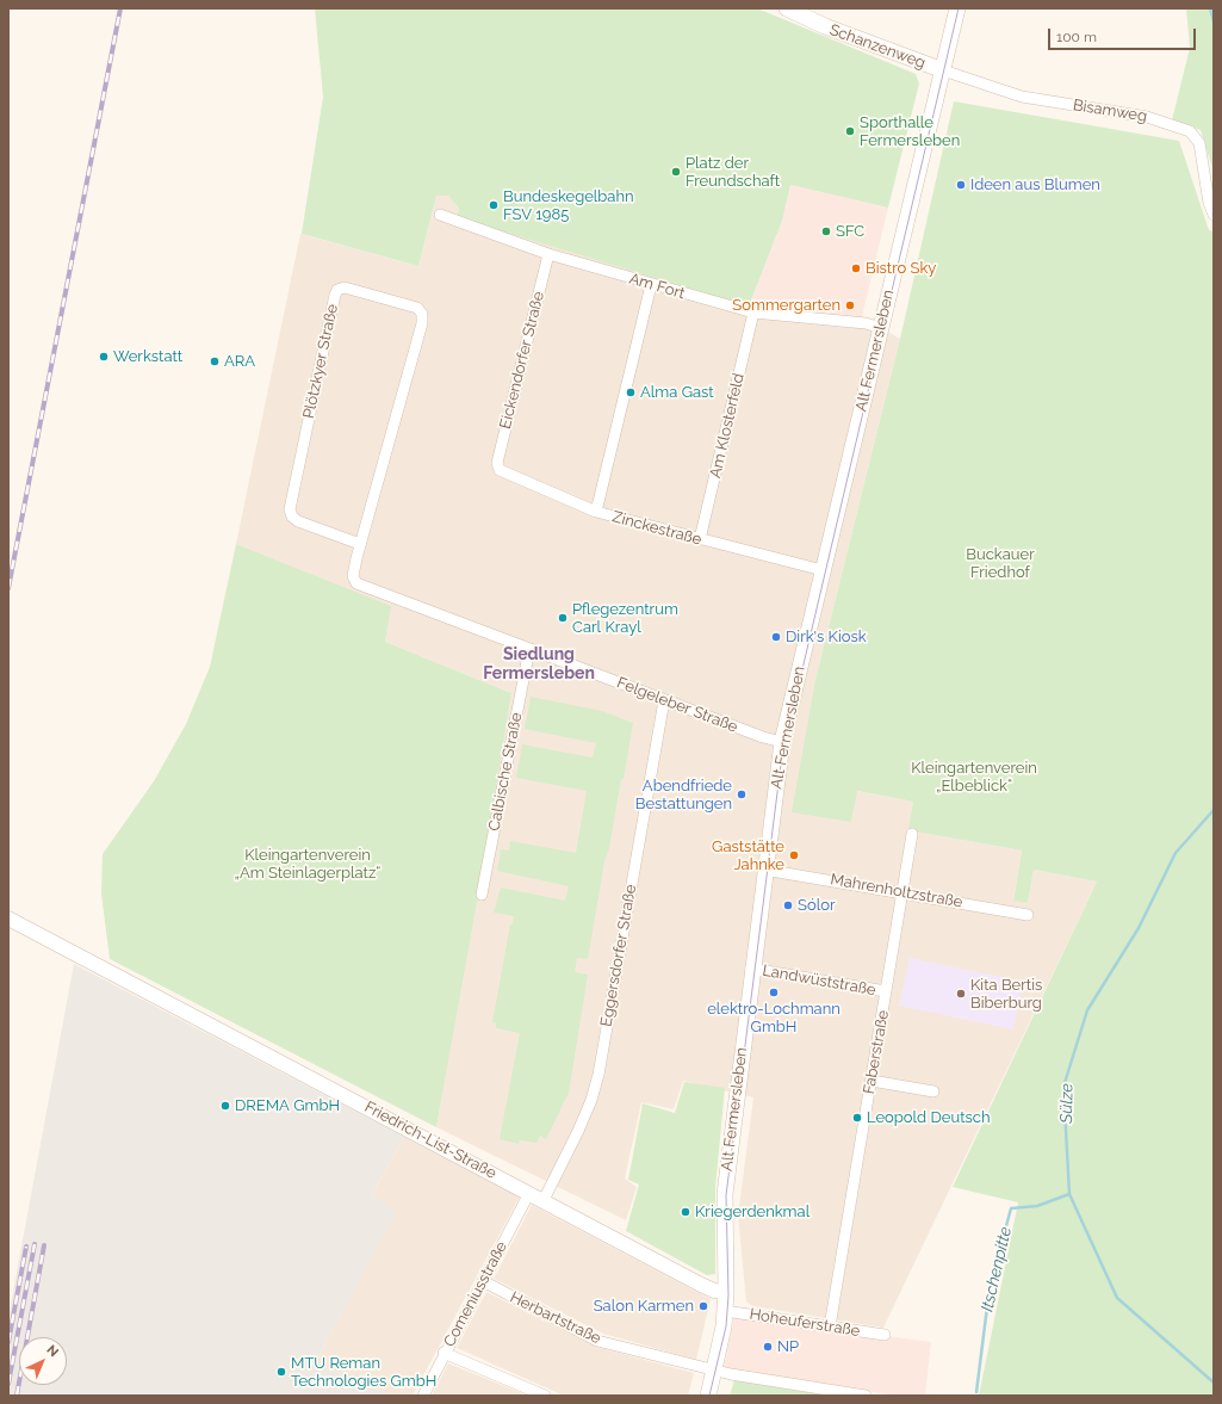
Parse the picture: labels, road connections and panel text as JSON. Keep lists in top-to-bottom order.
{
  "streets": {
    "main road": ["Schanzenweg", "Alt Fermersleben"],
    "street": [
      "Bisamweg",
      "Am Fort",
      "Eickendorfer Straße",
      "Plötzkyer Straße",
      "Am Klosterfeld",
      "Zinckestraße",
      "Felgeleber Straße",
      "Calbische Straße",
      "Mahrenholtzstraße",
      "Eggersdorfer Straße",
      "Landwüststraße",
      "Faberstraße",
      "Friedrich-List-Straße",
      "Comeniusstraße",
      "Herbartstraße",
      "Hoheuferstraße"
    ]
  },
  "crossings": [
    ["Schanzenweg", "Bisamweg"],
    ["Schanzenweg", "Alt Fermersleben"],
    ["Bisamweg", "Alt Fermersleben"],
    ["Am Fort", "Alt Fermersleben"],
    ["Am Fort", "Eickendorfer Straße"],
    ["Am Fort", "Am Klosterfeld"],
    ["Alt Fermersleben", "Zinckestraße"],
    ["Alt Fermersleben", "Felgeleber Straße"],
    ["Alt Fermersleben", "Mahrenholtzstraße"],
    ["Alt Fermersleben", "Landwüststraße"],
    ["Alt Fermersleben", "Friedrich-List-Straße"],
    ["Alt Fermersleben", "Herbartstraße"],
    ["Alt Fermersleben", "Hoheuferstraße"],
    ["Eickendorfer Straße", "Zinckestraße"],
    ["Plötzkyer Straße", "Felgeleber Straße"],
    ["Am Klosterfeld", "Zinckestraße"],
    ["Felgeleber Straße", "Calbische Straße"],
    ["Felgeleber Straße", "Eggersdorfer Straße"],
    ["Mahrenholtzstraße", "Faberstraße"],
    ["Eggersdorfer Straße", "Friedrich-List-Straße"],
    ["Landwüststraße", "Faberstraße"],
    ["Faberstraße", "Hoheuferstraße"],
    ["Friedrich-List-Straße", "Comeniusstraße"],
    ["Comeniusstraße", "Herbartstraße"]
  ],
  "districts": ["Siedlung Fermersleben"],
  "water": ["Sülze", "Itschenpitte"],
  "parks": ["Buckauer Friedhof", "Kleingartenverein „Elbeblick“", "Kleingartenverein „Am Steinlagerplatz“"],
  "places": [
    "Sporthalle Fermersleben",
    "Platz der Freundschaft",
    "Ideen aus Blumen",
    "Bundeskegelbahn FSV 1985",
    "SFC",
    "Bistro Sky",
    "Sommergarten",
    "Werkstatt",
    "ARA",
    "Alma Gast",
    "Pflegezentrum Carl Krayl",
    "Dirk's Kiosk",
    "Abendfriede Bestattungen",
    "Gaststätte Jahnke",
    "Sólor",
    "elektro-Lochmann GmbH",
    "Kita Bertis Biberburg",
    "DREMA GmbH",
    "Leopold Deutsch",
    "Kriegerdenkmal",
    "Salon Karmen",
    "NP",
    "MTU Reman Technologies GmbH"
  ],
  "scale_bar": "100 m",
  "north": "top right"
}
